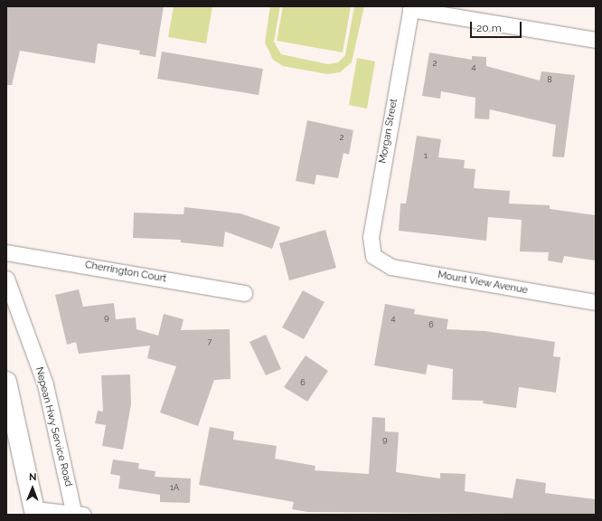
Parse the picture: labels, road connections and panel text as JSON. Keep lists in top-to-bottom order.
{
  "streets": {
    "street": [
      "Morgan Street",
      "Cherrington Court",
      "Mount View Avenue",
      "Nepean Hwy Service Road"
    ]
  },
  "crossings": [
    ["Morgan Street", "Mount View Avenue"]
  ],
  "house_numbers": [
    "2",
    "4",
    "8",
    "2",
    "1",
    "9",
    "4",
    "6",
    "7",
    "6",
    "9",
    "1A"
  ],
  "scale_bar": "20 m",
  "north": "top"
}
